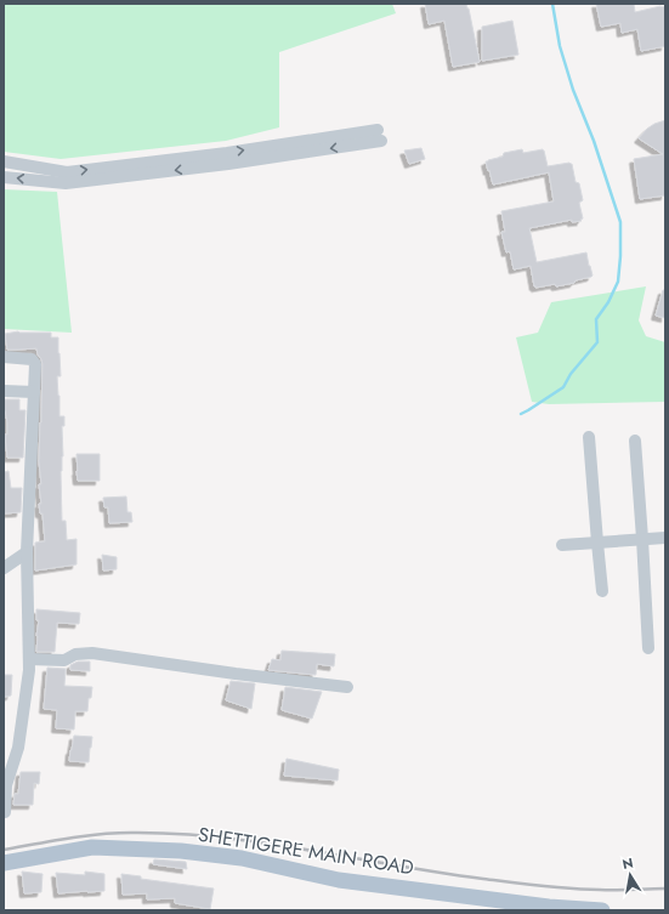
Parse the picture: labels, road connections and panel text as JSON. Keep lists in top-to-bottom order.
{
  "streets": {
    "main road": ["SHETTIGERE MAIN ROAD"]
  },
  "north": "top"
}
